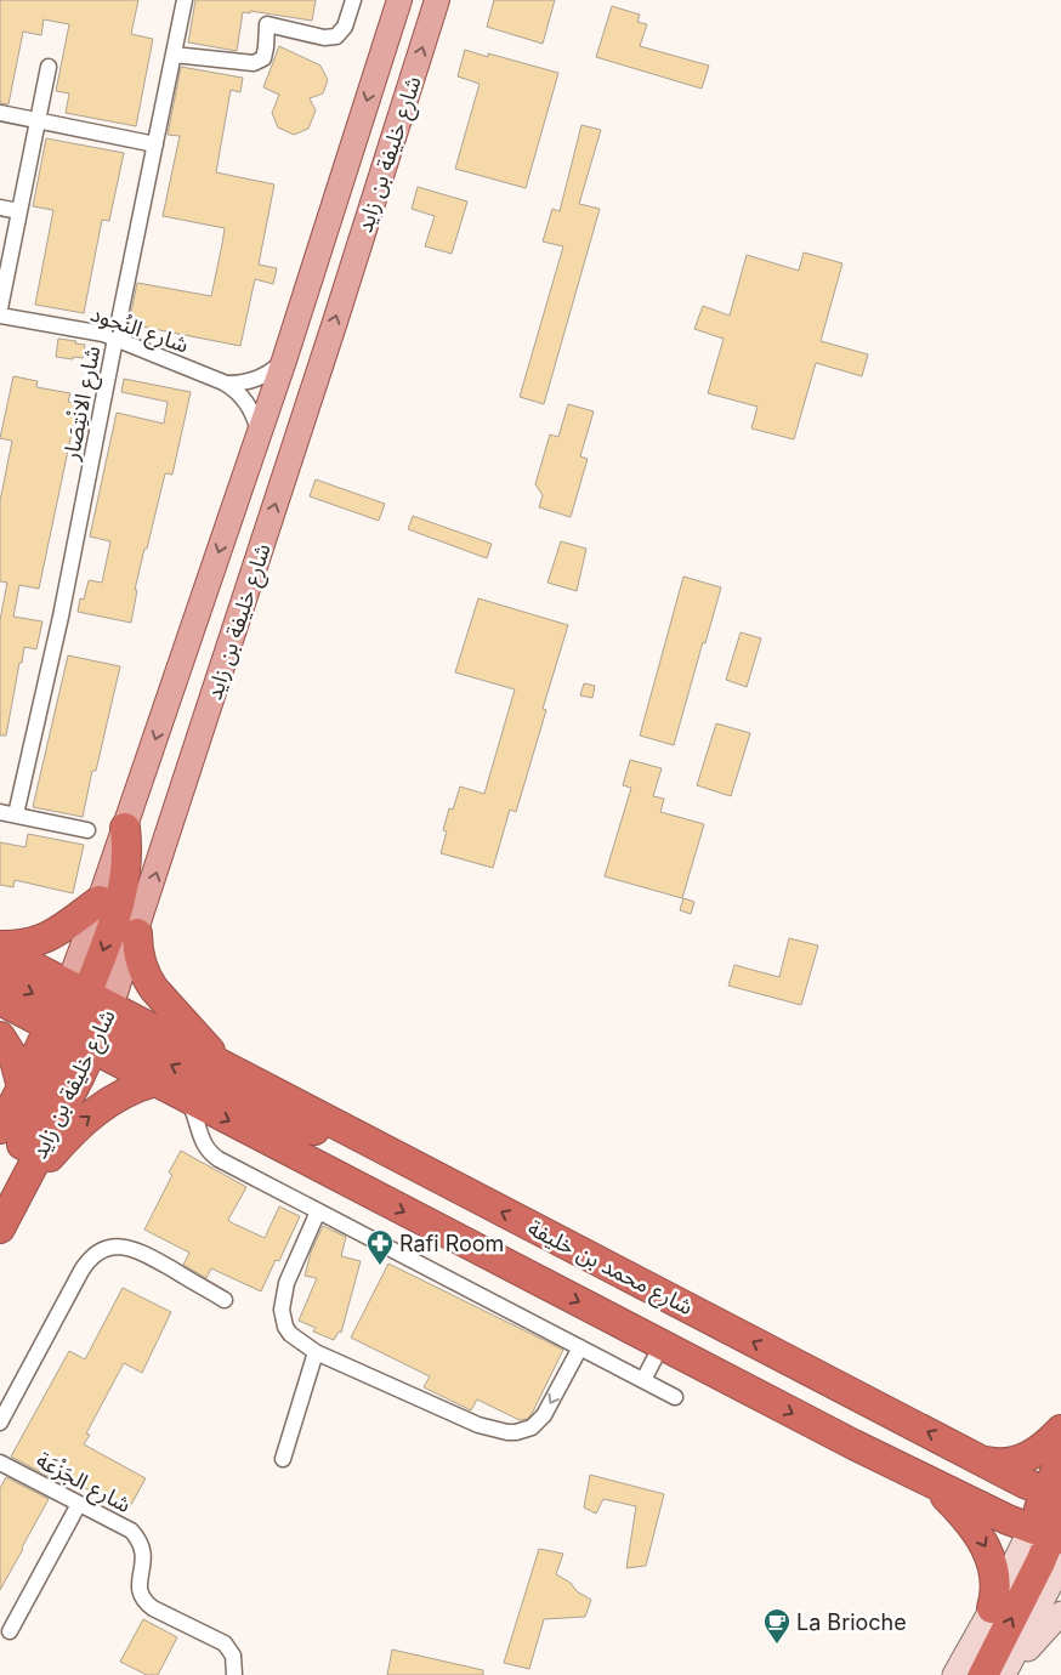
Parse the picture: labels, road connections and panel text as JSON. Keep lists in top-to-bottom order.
{
  "streets": {
    "highway": ["شارع خليفة بن زايد", "شارع محمد بن خليفة"],
    "street": ["شارع النُجود", "شارع الانْتِصَار", "شارع الجَزْعَة"]
  },
  "crossings": [
    ["شارع خليفة بن زايد", "شارع النُجود"],
    ["شارع خليفة بن زايد", "شارع محمد بن خليفة"],
    ["شارع النُجود", "شارع الانْتِصَار"]
  ],
  "places": {
    "pharmacy": ["Rafi Room"],
    "cafe": ["La Brioche"]
  }
}
